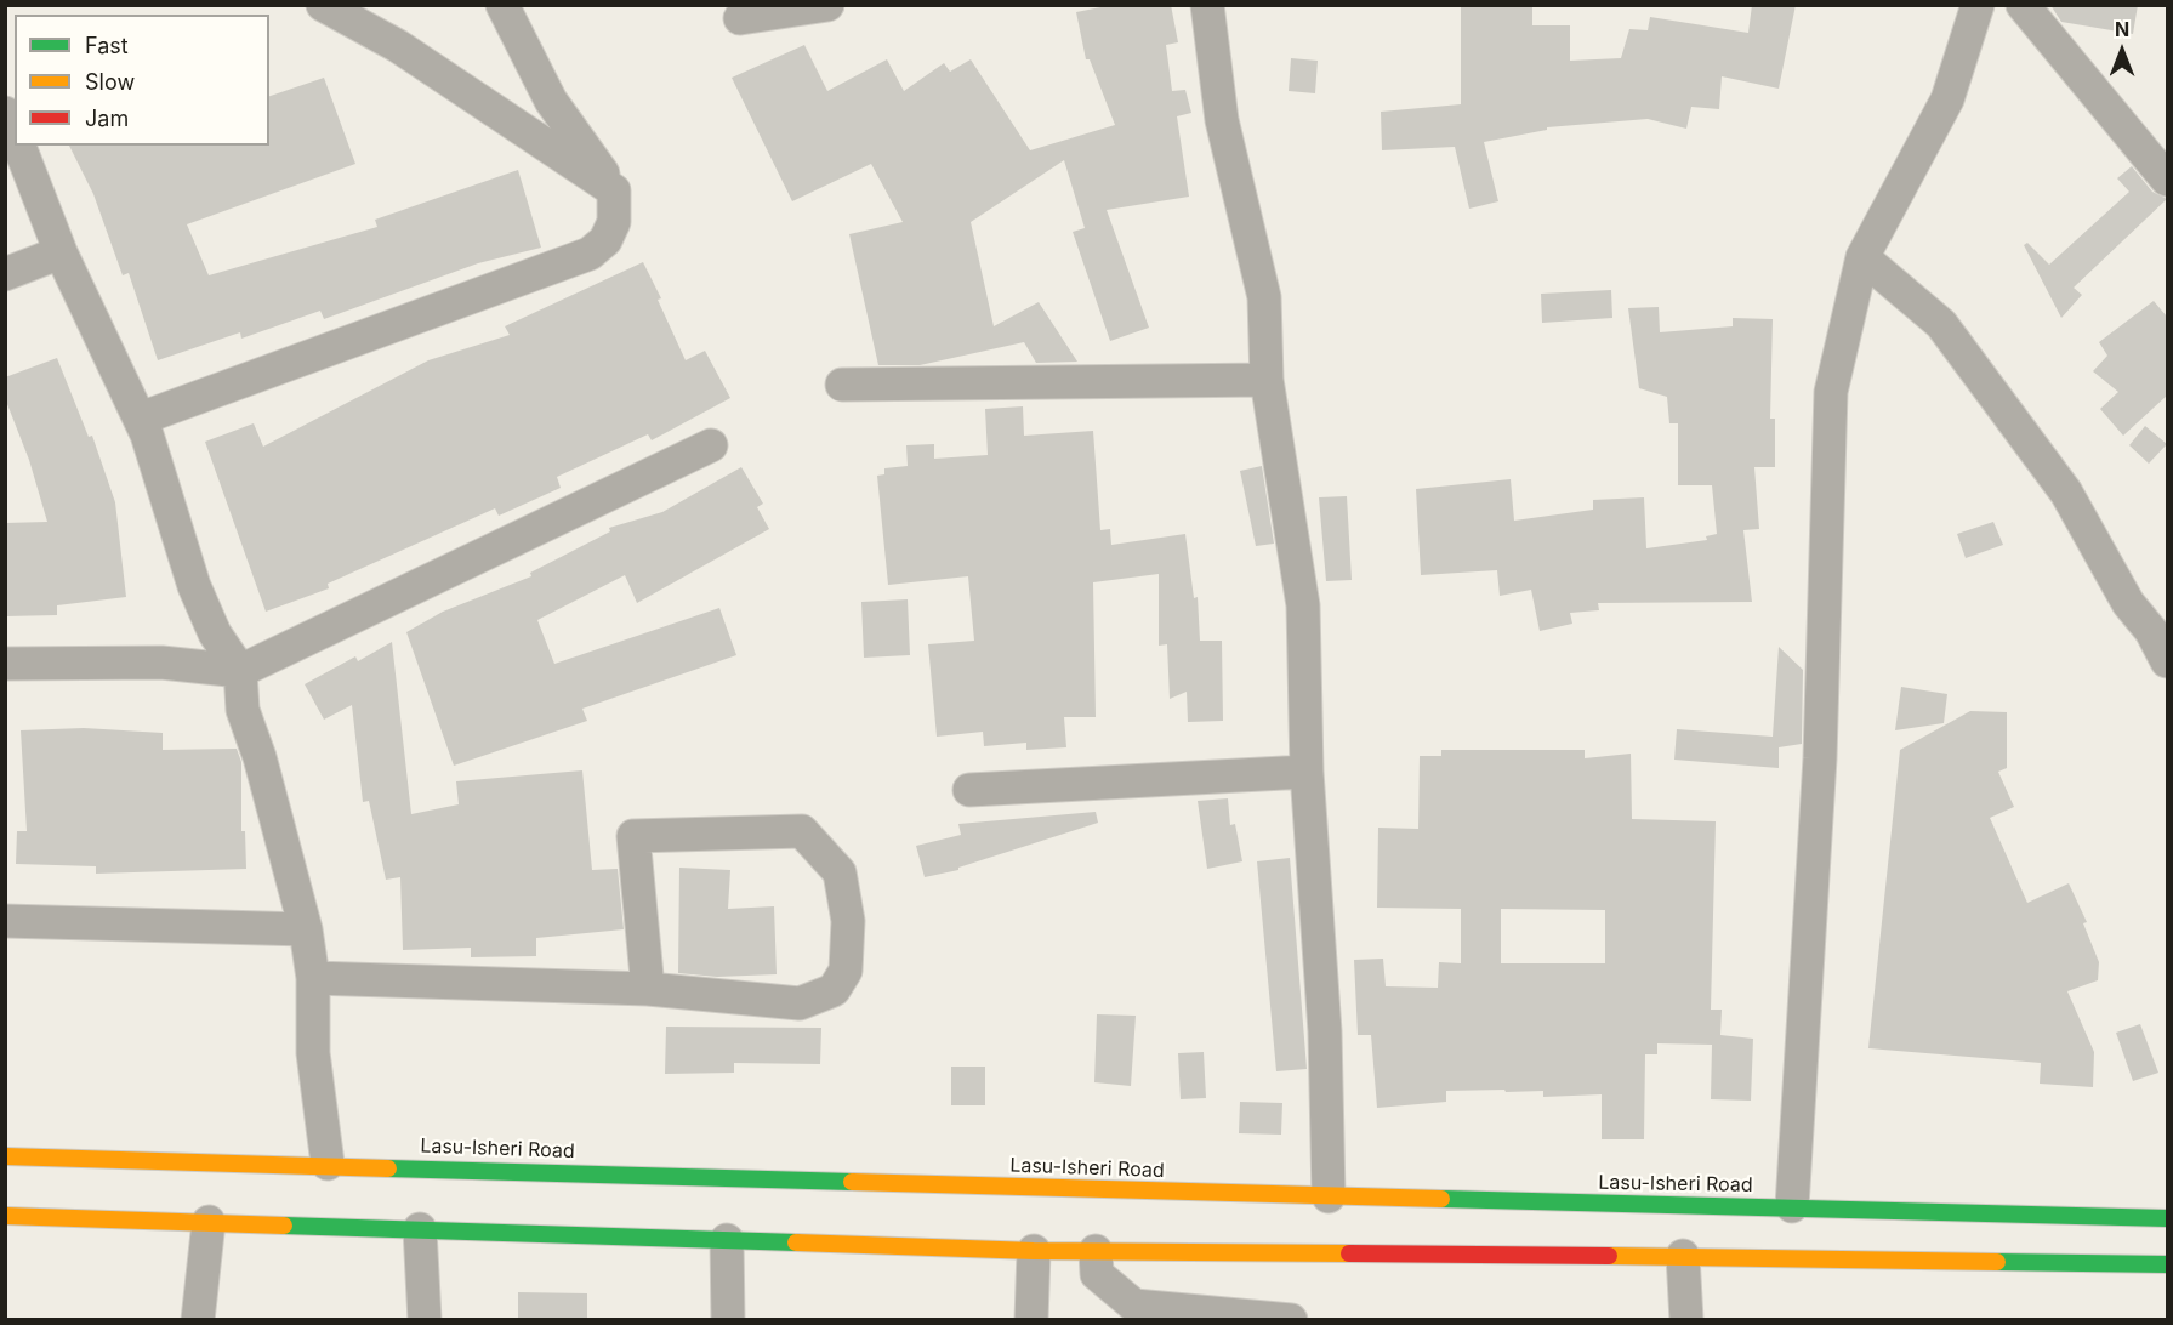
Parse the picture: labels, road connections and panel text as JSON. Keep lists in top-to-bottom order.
{
  "streets": {
    "main road": ["Lasu-Isheri Road"]
  },
  "legend": ["Fast", "Slow", "Jam"],
  "north": "top"
}
